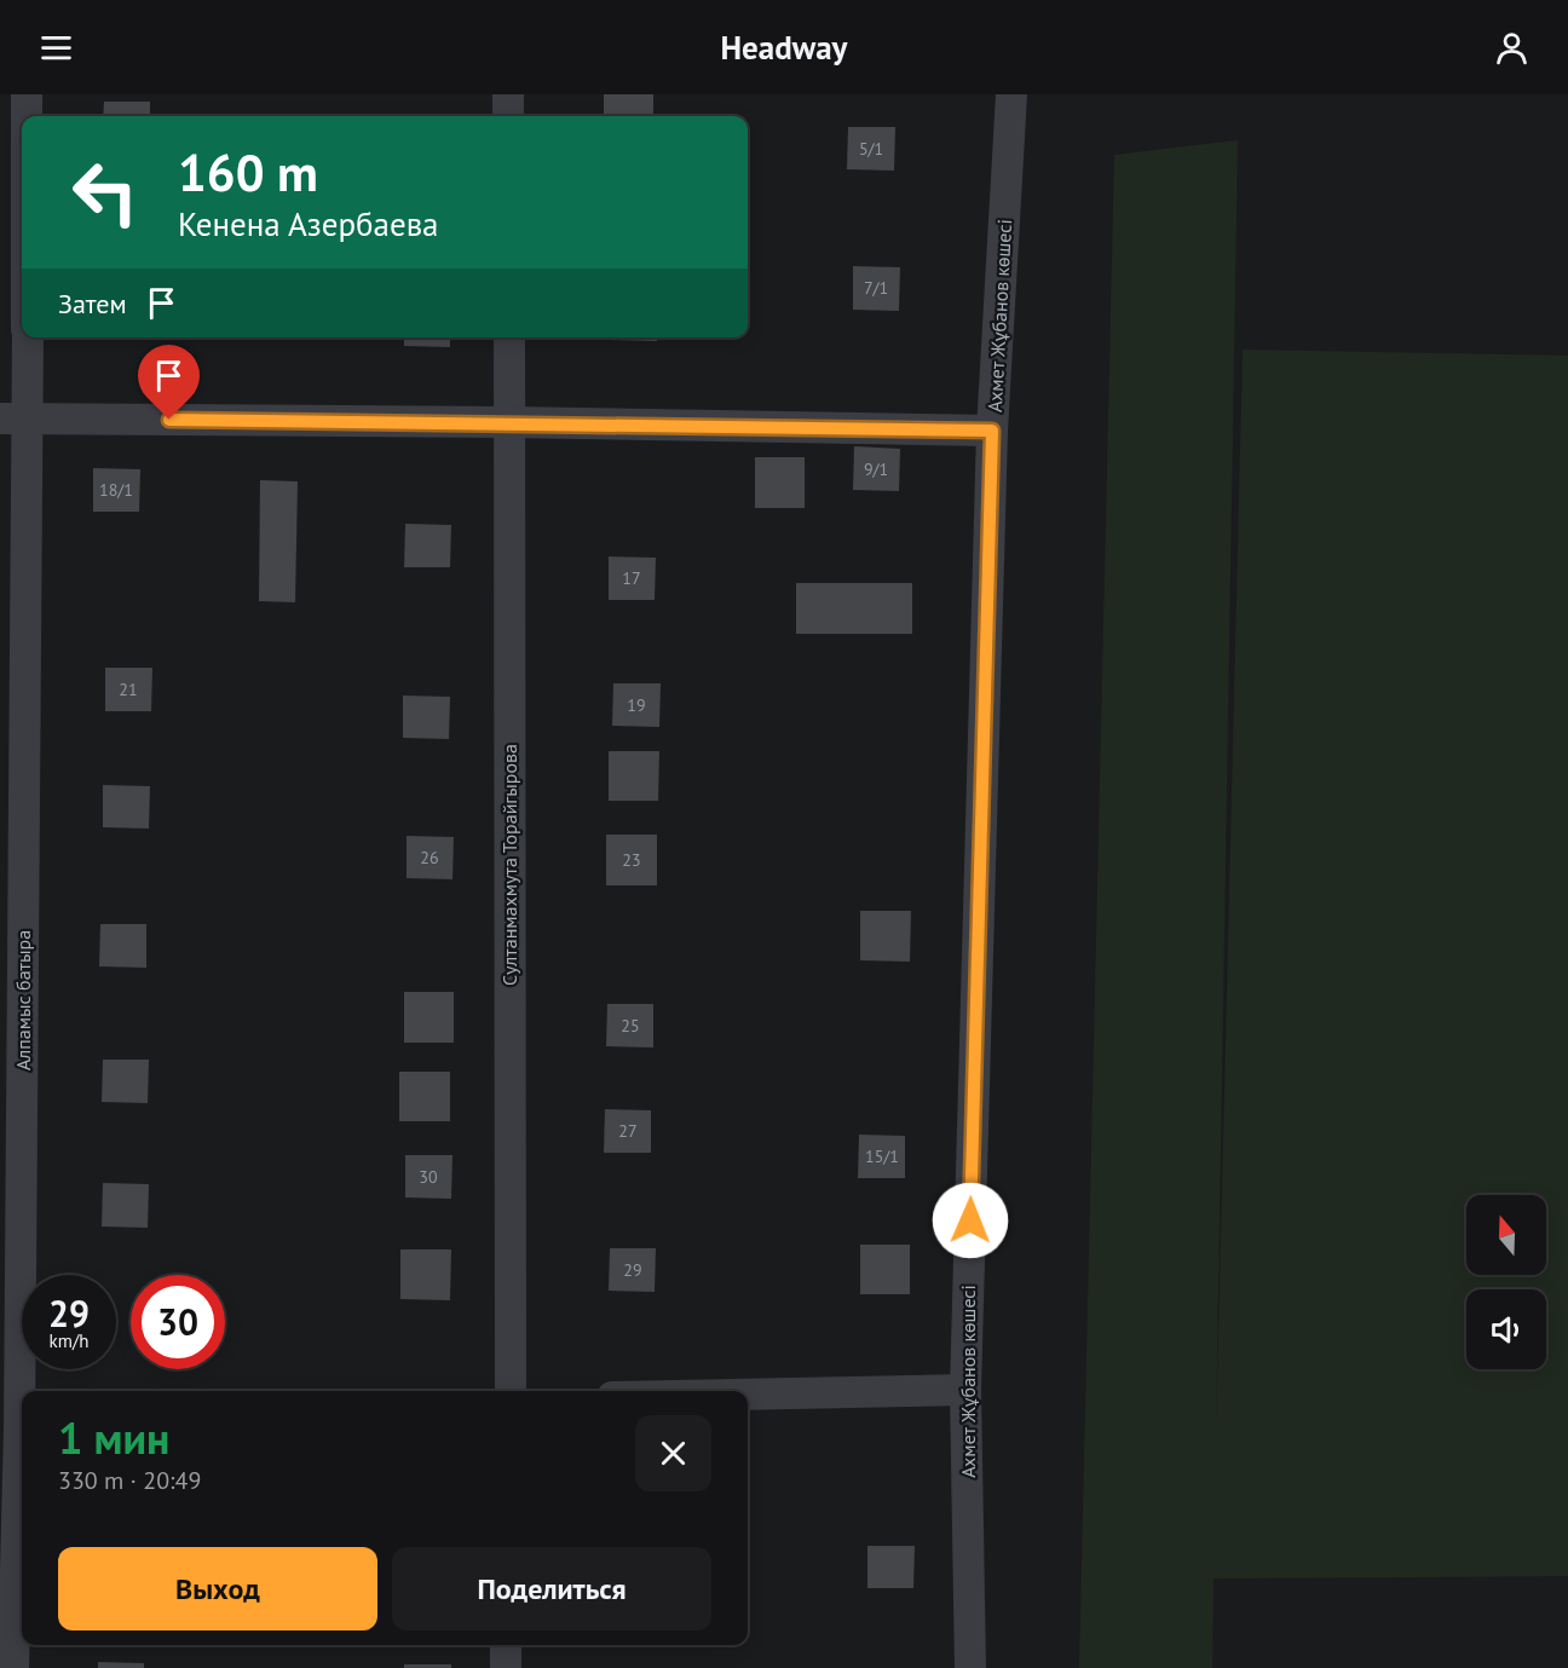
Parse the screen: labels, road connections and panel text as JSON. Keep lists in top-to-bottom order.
{
  "streets": {
    "street": ["Ахмет Жұбанов көшесі", "Султанмахмута Торайгырова", "Алпамыс батыра"]
  },
  "house_numbers": [
    "5/1",
    "7/1",
    "9/1",
    "18/1",
    "17",
    "21",
    "19",
    "26",
    "23",
    "25",
    "27",
    "15/1",
    "30",
    "29"
  ],
  "north": "top",
  "page": {
    "header": "Headway",
    "turn": ["160 m", "Кенена Азербаева"],
    "then": "Затем",
    "speed": "29 km/h",
    "limit": "30",
    "heading": ["1 мин", "330 m · 20:49"],
    "buttons": ["Выход", "Поделиться"]
  }
}
